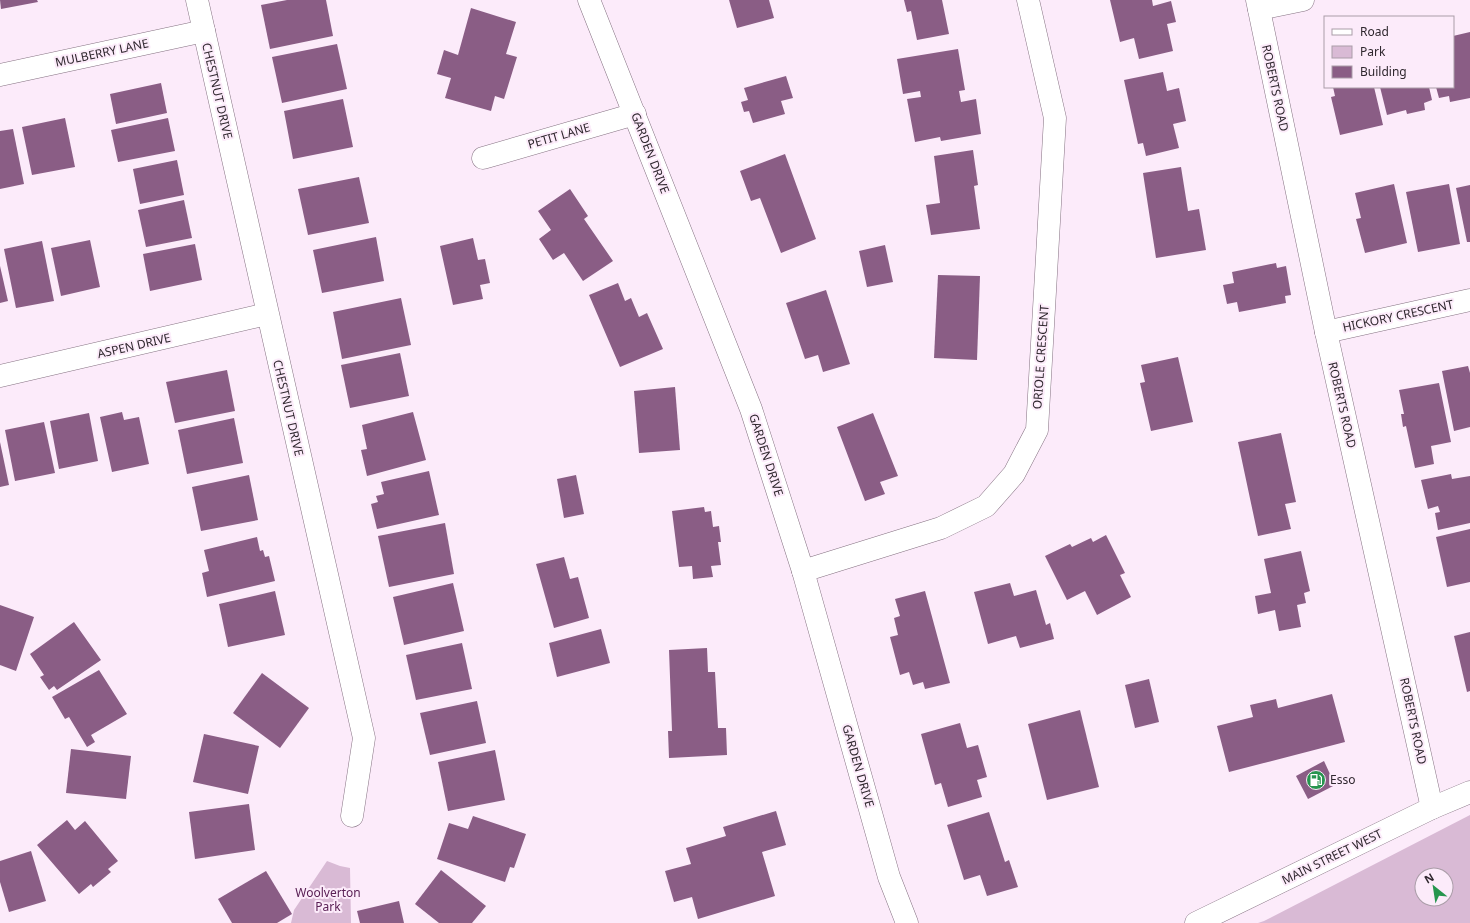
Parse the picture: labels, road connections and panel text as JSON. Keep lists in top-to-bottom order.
{
  "streets": {
    "street": [
      "MULBERRY LANE",
      "ROBERTS ROAD",
      "CHESTNUT DRIVE",
      "PETIT LANE",
      "GARDEN DRIVE",
      "HICKORY CRESCENT",
      "ASPEN DRIVE",
      "ORIOLE CRESCENT",
      "MAIN STREET WEST"
    ]
  },
  "crossings": [
    ["MULBERRY LANE", "CHESTNUT DRIVE"],
    ["ROBERTS ROAD", "HICKORY CRESCENT"],
    ["ROBERTS ROAD", "MAIN STREET WEST"],
    ["CHESTNUT DRIVE", "ASPEN DRIVE"],
    ["PETIT LANE", "GARDEN DRIVE"],
    ["GARDEN DRIVE", "ORIOLE CRESCENT"]
  ],
  "parks": ["Woolverton Park"],
  "places": {
    "fuel station": ["Esso"]
  },
  "legend": ["Road", "Park", "Building"],
  "north": "top left"
}
